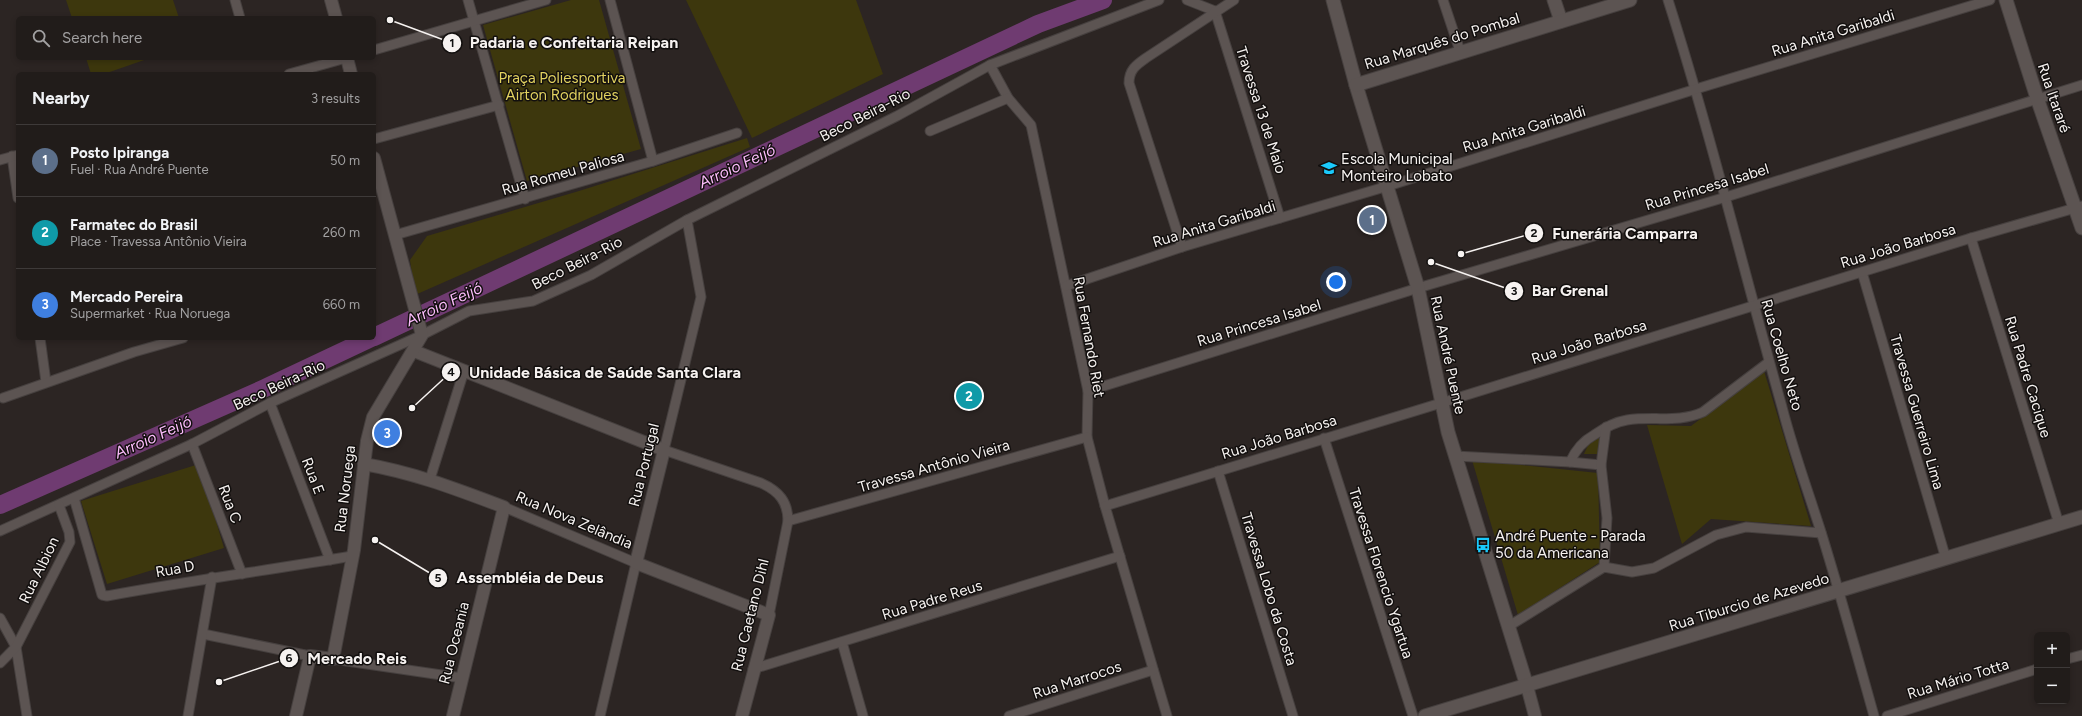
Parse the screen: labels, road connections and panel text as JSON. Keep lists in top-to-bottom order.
{
  "streets": {
    "main road": [
      "Rua Marquês do Pombal",
      "Rua Itararé",
      "Rua André Puente",
      "Rua Tiburcio de Azevedo"
    ],
    "street": [
      "Rua Anita Garibaldi",
      "Travessa 13 de Maio",
      "Beco Beira-Rio",
      "Rua Romeu Paliosa",
      "Rua Princesa Isabel",
      "Rua João Barbosa",
      "Rua Fernando Riet",
      "Rua Coelho Neto",
      "Rua Padre Cacique",
      "Travessa Guerreiro Lima",
      "Rua Portugal",
      "Travessa Antônio Vieira",
      "Rua E",
      "Rua Noruega",
      "Rua C",
      "Rua Nova Zelândia",
      "Rua D",
      "Rua Albion",
      "Travessa Florencio Ygartua",
      "Travessa Lobo da Costa",
      "Rua Padre Reus",
      "Rua Caetano Dihl",
      "Rua Oceania",
      "Rua Mário Totta",
      "Rua Marrocos"
    ]
  },
  "crossings": [
    ["Rua Anita Garibaldi", "Travessa 13 de Maio"],
    ["Rua Anita Garibaldi", "Rua Fernando Riet"],
    ["Rua Anita Garibaldi", "Rua André Puente"],
    ["Rua Anita Garibaldi", "Rua Coelho Neto"],
    ["Rua Marquês do Pombal", "Rua André Puente"],
    ["Rua Itararé", "Rua Princesa Isabel"],
    ["Rua Itararé", "Rua João Barbosa"],
    ["Beco Beira-Rio", "Rua Fernando Riet"],
    ["Beco Beira-Rio", "Rua Portugal"],
    ["Beco Beira-Rio", "Rua E"],
    ["Beco Beira-Rio", "Rua Noruega"],
    ["Beco Beira-Rio", "Rua C"],
    ["Beco Beira-Rio", "Rua D"],
    ["Beco Beira-Rio", "Rua Albion"],
    ["Rua Princesa Isabel", "Rua Fernando Riet"],
    ["Rua Princesa Isabel", "Rua André Puente"],
    ["Rua Princesa Isabel", "Rua Coelho Neto"],
    ["Rua João Barbosa", "Rua Fernando Riet"],
    ["Rua João Barbosa", "Rua André Puente"],
    ["Rua João Barbosa", "Rua Coelho Neto"],
    ["Rua João Barbosa", "Rua Padre Cacique"],
    ["Rua João Barbosa", "Travessa Guerreiro Lima"],
    ["Rua João Barbosa", "Travessa Florencio Ygartua"],
    ["Rua João Barbosa", "Travessa Lobo da Costa"],
    ["Rua Fernando Riet", "Travessa Antônio Vieira"],
    ["Rua Fernando Riet", "Rua Padre Reus"],
    ["Rua Fernando Riet", "Rua Marrocos"],
    ["Rua André Puente", "Rua Tiburcio de Azevedo"],
    ["Rua Coelho Neto", "Rua Tiburcio de Azevedo"],
    ["Rua Padre Cacique", "Rua Tiburcio de Azevedo"],
    ["Travessa Guerreiro Lima", "Rua Tiburcio de Azevedo"],
    ["Rua Portugal", "Rua Nova Zelândia"],
    ["Travessa Antônio Vieira", "Rua Caetano Dihl"],
    ["Rua E", "Rua D"],
    ["Rua Noruega", "Rua Nova Zelândia"],
    ["Rua Noruega", "Rua D"],
    ["Rua C", "Rua D"],
    ["Rua Nova Zelândia", "Rua Caetano Dihl"],
    ["Rua Nova Zelândia", "Rua Oceania"],
    ["Rua Padre Reus", "Rua Caetano Dihl"]
  ],
  "water": ["Arroio Feijó"],
  "parks": ["Praça Poliesportiva Airton Rodrigues"],
  "places": {
    "other": [
      "Padaria e Confeitaria Reipan",
      "Funerária Camparra",
      "Bar Grenal",
      "Unidade Básica de Saúde Santa Clara",
      "Assembléia de Deus",
      "Mercado Reis"
    ],
    "school or university": ["Escola Municipal Monteiro Lobato"],
    "bus stop": ["André Puente - Parada 50 da Americana"]
  },
  "page": {
    "search": "Search here",
    "heading": ["Nearby", "3 results"],
    "list": [
      {
        "mark": "1",
        "name": "Posto Ipiranga",
        "note": "Fuel · Rua André Puente",
        "value": "50 m"
      },
      {
        "mark": "2",
        "name": "Farmatec do Brasil",
        "note": "Place · Travessa Antônio Vieira",
        "value": "260 m"
      },
      {
        "mark": "3",
        "name": "Mercado Pereira",
        "note": "Supermarket · Rua Noruega",
        "value": "660 m"
      }
    ],
    "pins": ["1", "2", "3"],
    "map_buttons": ["+", "−"]
  }
}
